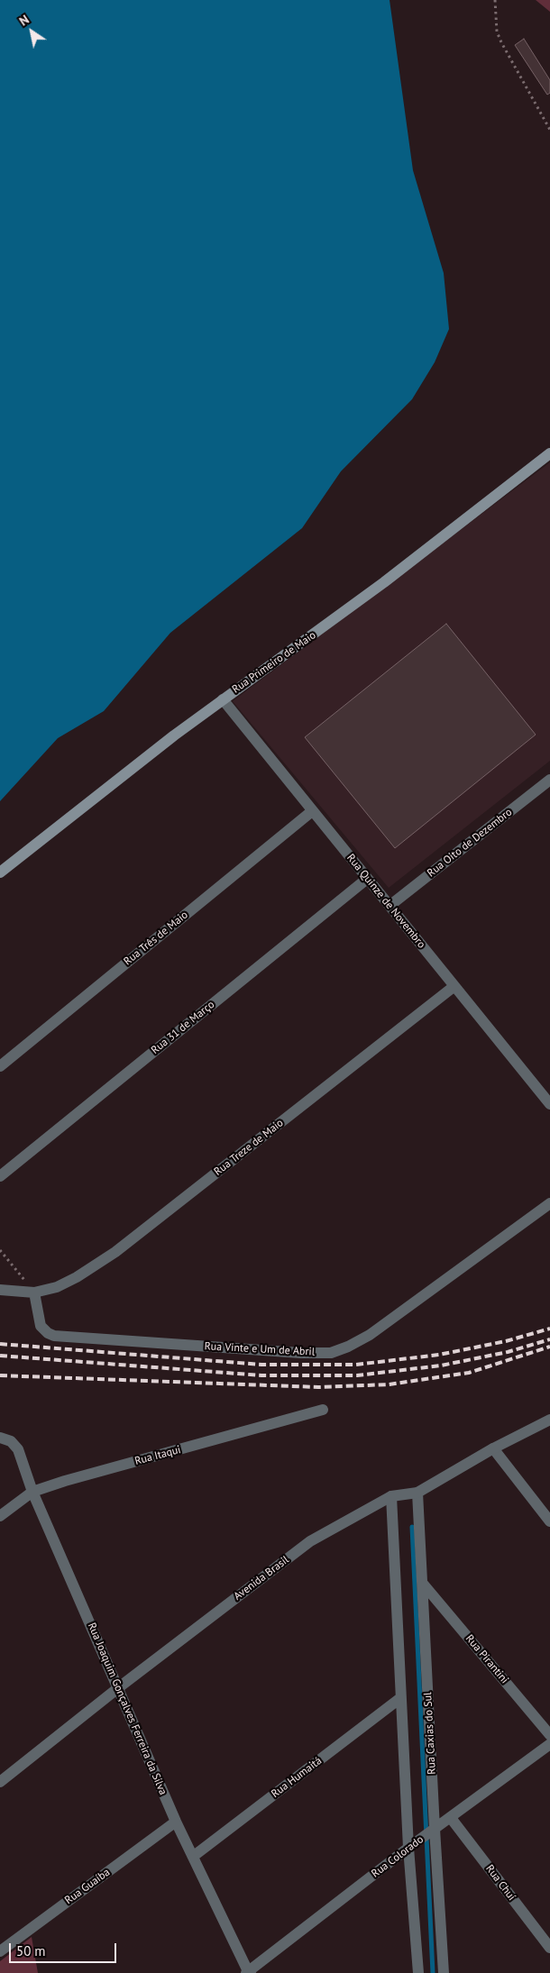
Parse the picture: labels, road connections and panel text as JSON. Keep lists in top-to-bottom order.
{
  "streets": {
    "main road": ["Rua Primeiro de Maio"],
    "street": [
      "Rua Oito de Dezembro",
      "Rua Quinze de Novembro",
      "Rua Três de Maio",
      "Rua 31 de Março",
      "Rua Treze de Maio",
      "Rua Vinte e Um de Abril",
      "Rua Itaqui",
      "Avenida Brasil",
      "Rua Pirantini",
      "Rua Joaquim Gonçalves Ferreira da Silva",
      "Rua Caxias do Sul",
      "Rua Humaitá",
      "Rua Colorado",
      "Rua Chuí",
      "Rua Guaíba"
    ]
  },
  "crossings": [
    ["Rua Primeiro de Maio", "Rua Quinze de Novembro"],
    ["Rua Oito de Dezembro", "Rua Quinze de Novembro"],
    ["Rua Quinze de Novembro", "Rua Três de Maio"],
    ["Rua Quinze de Novembro", "Rua 31 de Março"],
    ["Rua Quinze de Novembro", "Rua Treze de Maio"],
    ["Rua Treze de Maio", "Rua Vinte e Um de Abril"],
    ["Rua Itaqui", "Rua Joaquim Gonçalves Ferreira da Silva"],
    ["Avenida Brasil", "Rua Joaquim Gonçalves Ferreira da Silva"],
    ["Avenida Brasil", "Rua Caxias do Sul"],
    ["Rua Pirantini", "Rua Caxias do Sul"],
    ["Rua Joaquim Gonçalves Ferreira da Silva", "Rua Humaitá"],
    ["Rua Joaquim Gonçalves Ferreira da Silva", "Rua Colorado"],
    ["Rua Joaquim Gonçalves Ferreira da Silva", "Rua Guaíba"],
    ["Rua Caxias do Sul", "Rua Colorado"],
    ["Rua Colorado", "Rua Chuí"]
  ],
  "scale_bar": "50 m",
  "north": "top left"
}
